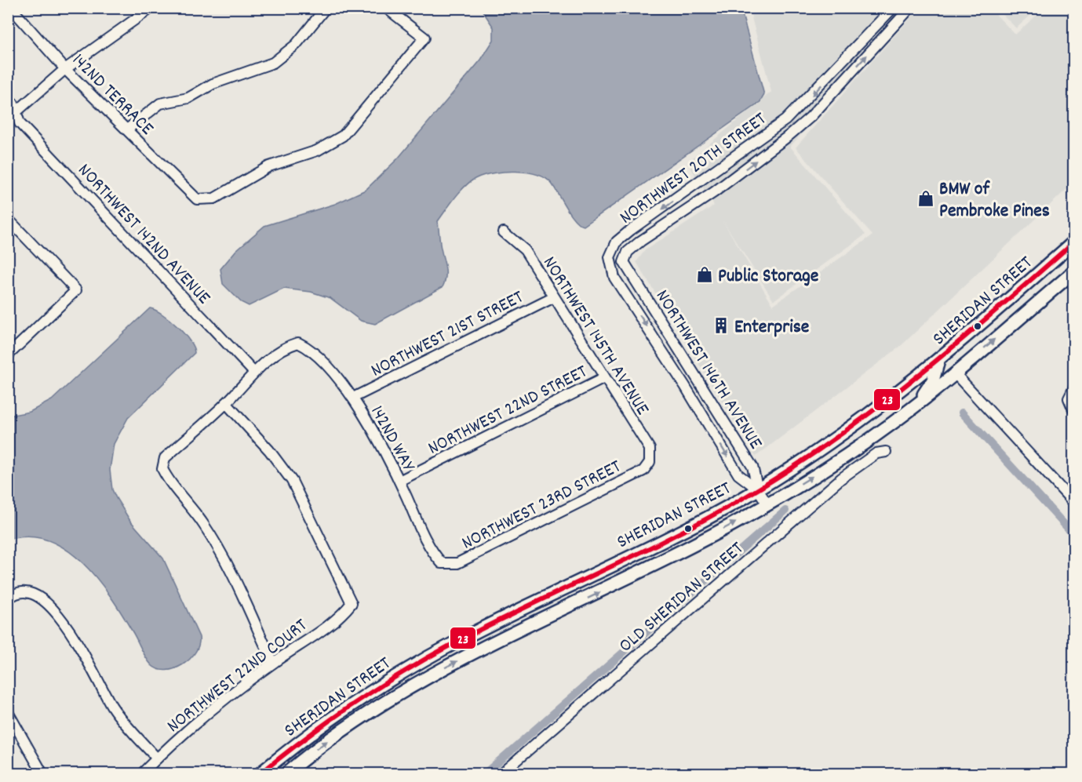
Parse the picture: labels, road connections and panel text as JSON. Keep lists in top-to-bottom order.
{
  "streets": {
    "main road": ["SHERIDAN STREET"],
    "street": [
      "142ND TERRACE",
      "NORTHWEST 20TH STREET",
      "NORTHWEST 142ND AVENUE",
      "NORTHWEST 21ST STREET",
      "NORTHWEST 145TH AVENUE",
      "NORTHWEST 146TH AVENUE",
      "NORTHWEST 22ND STREET",
      "142ND WAY",
      "NORTHWEST 23RD STREET",
      "OLD SHERIDAN STREET",
      "NORTHWEST 22ND COURT"
    ]
  },
  "crossings": [
    ["NORTHWEST 20TH STREET", "SHERIDAN STREET"],
    ["NORTHWEST 20TH STREET", "NORTHWEST 146TH AVENUE"],
    ["NORTHWEST 142ND AVENUE", "142ND WAY"],
    ["SHERIDAN STREET", "NORTHWEST 146TH AVENUE"],
    ["NORTHWEST 21ST STREET", "NORTHWEST 145TH AVENUE"],
    ["NORTHWEST 21ST STREET", "142ND WAY"],
    ["NORTHWEST 145TH AVENUE", "NORTHWEST 22ND STREET"],
    ["NORTHWEST 145TH AVENUE", "NORTHWEST 23RD STREET"],
    ["NORTHWEST 22ND STREET", "142ND WAY"],
    ["142ND WAY", "NORTHWEST 23RD STREET"]
  ],
  "places": {
    "shop": ["BMW of Pembroke Pines", "Public Storage"],
    "building": ["Enterprise"]
  },
  "lines": ["transit line 23"]
}
